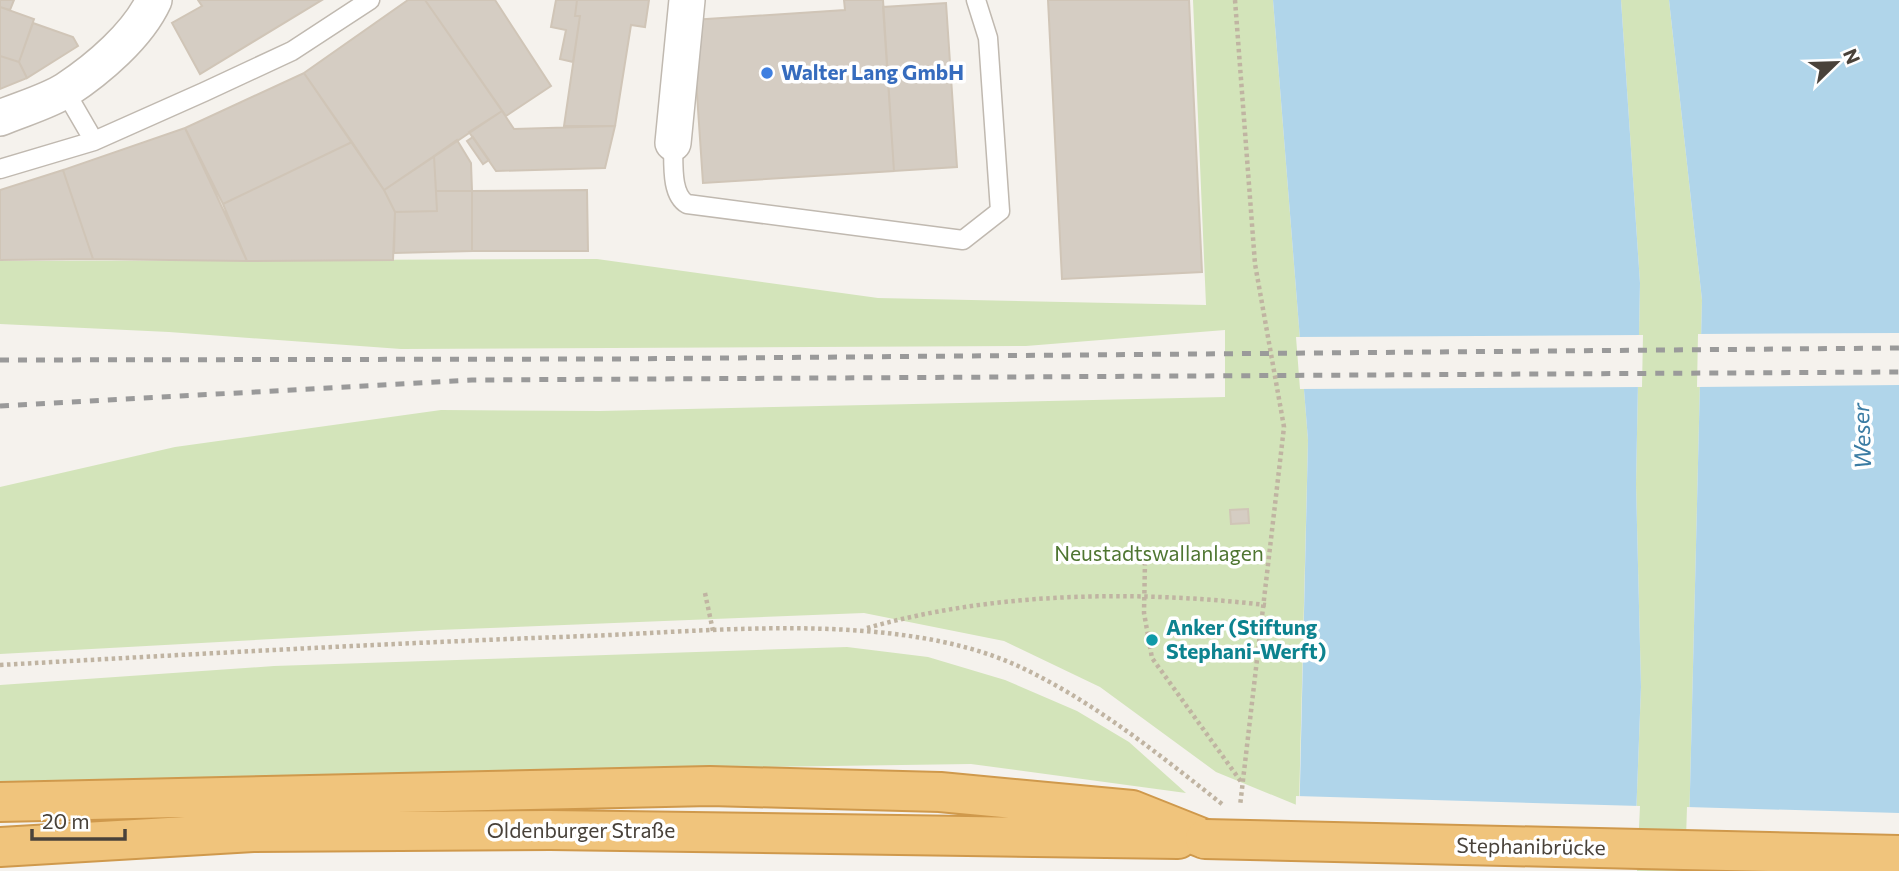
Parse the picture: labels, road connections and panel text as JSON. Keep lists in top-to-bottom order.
{
  "streets": {
    "highway": ["Oldenburger Straße", "Stephanibrücke"]
  },
  "crossings": [
    ["Oldenburger Straße", "Stephanibrücke"]
  ],
  "water": ["Weser"],
  "parks": ["Neustadtswallanlagen"],
  "places": ["Walter Lang GmbH", "Anker (Stiftung Stephani-Werft)"],
  "scale_bar": "20 m",
  "north": "top right"
}
